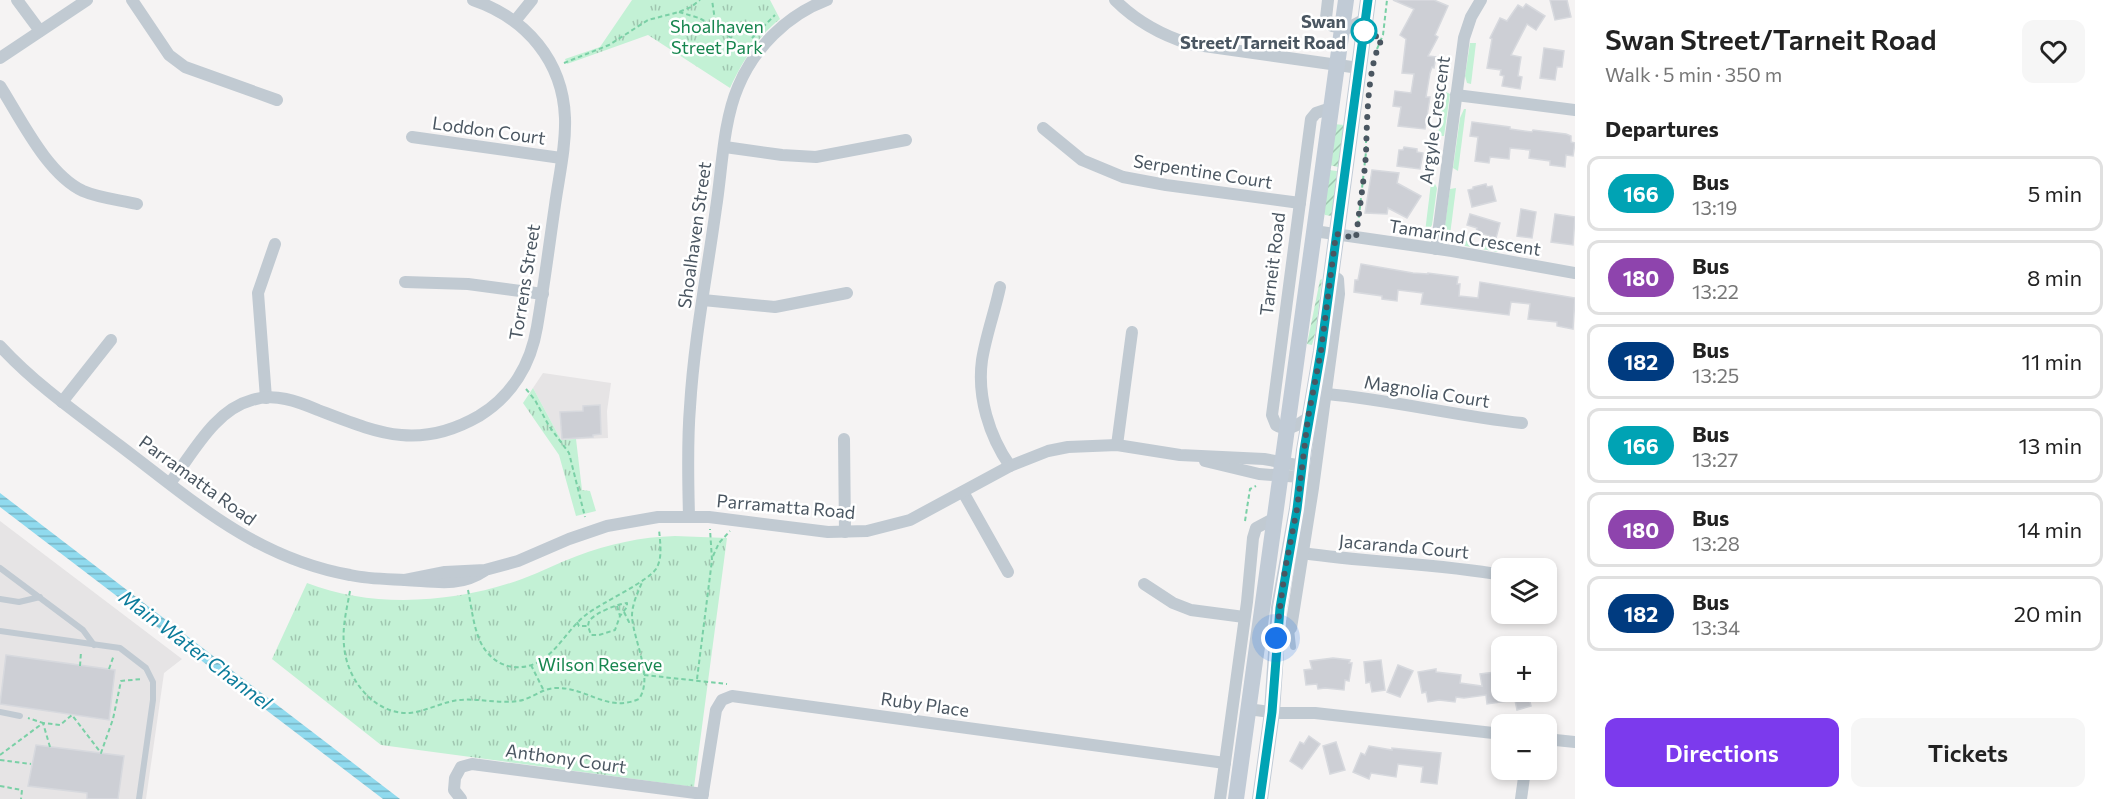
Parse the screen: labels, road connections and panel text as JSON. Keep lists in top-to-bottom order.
{
  "streets": {
    "main road": ["Tarneit Road"],
    "street": [
      "Argyle Crescent",
      "Loddon Court",
      "Serpentine Court",
      "Shoalhaven Street",
      "Tamarind Crescent",
      "Torrens Street",
      "Magnolia Court",
      "Parramatta Road",
      "Jacaranda Court",
      "Ruby Place",
      "Anthony Court"
    ]
  },
  "crossings": [
    ["Argyle Crescent", "Tamarind Crescent"],
    ["Loddon Court", "Torrens Street"],
    ["Serpentine Court", "Tarneit Road"],
    ["Shoalhaven Street", "Parramatta Road"],
    ["Tamarind Crescent", "Tarneit Road"],
    ["Tarneit Road", "Parramatta Road"],
    ["Torrens Street", "Parramatta Road"],
    ["Ruby Place", "Anthony Court"]
  ],
  "water": ["Main Water Channel"],
  "parks": ["Shoalhaven Street Park", "Wilson Reserve"],
  "places": ["Swan Street/Tarneit Road"],
  "lines": ["bus line 166"],
  "page": {
    "heading": [
      ["Swan Street/Tarneit Road", "Walk · 5 min · 350 m"],
      "Departures"
    ],
    "list": [
      {
        "mark": "166",
        "name": "Bus",
        "note": "13:19",
        "value": "5 min"
      },
      {
        "mark": "180",
        "name": "Bus",
        "note": "13:22",
        "value": "8 min"
      },
      {
        "mark": "182",
        "name": "Bus",
        "note": "13:25",
        "value": "11 min"
      },
      {
        "mark": "166",
        "name": "Bus",
        "note": "13:27",
        "value": "13 min"
      },
      {
        "mark": "180",
        "name": "Bus",
        "note": "13:28",
        "value": "14 min"
      },
      {
        "mark": "182",
        "name": "Bus",
        "note": "13:34",
        "value": "20 min"
      }
    ],
    "map_buttons": ["+", "−"],
    "buttons": ["Directions", "Tickets"]
  }
}
